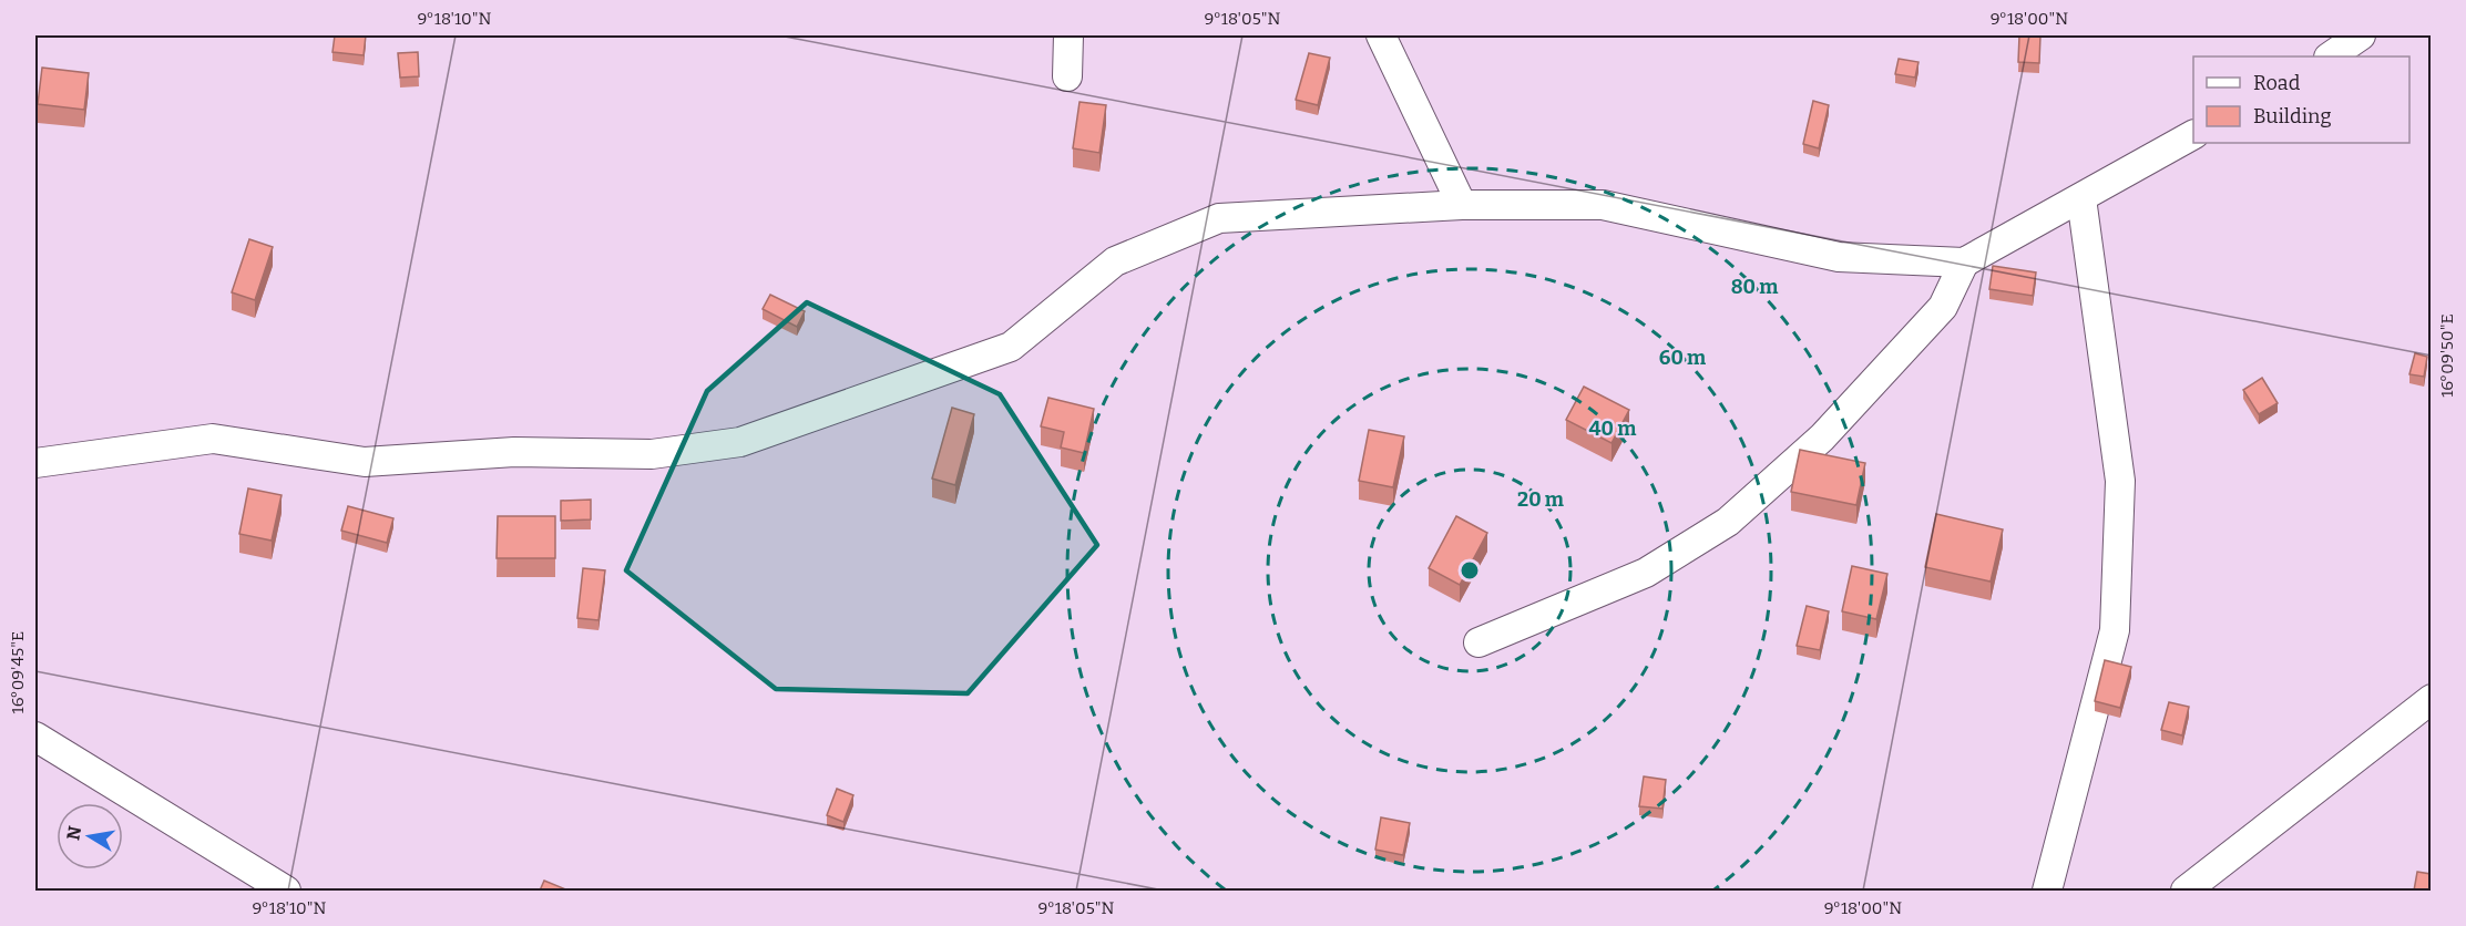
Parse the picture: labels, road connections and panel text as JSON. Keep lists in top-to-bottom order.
{
  "legend": ["Road", "Building"],
  "north": "left",
  "coordinates": [
    "9°18'10\"N",
    "9°18'05\"N",
    "9°18'00\"N",
    "16°09'50\"E",
    "16°09'45\"E"
  ],
  "rings": [
    "80 m",
    "60 m",
    "40 m",
    "20 m"
  ]
}
